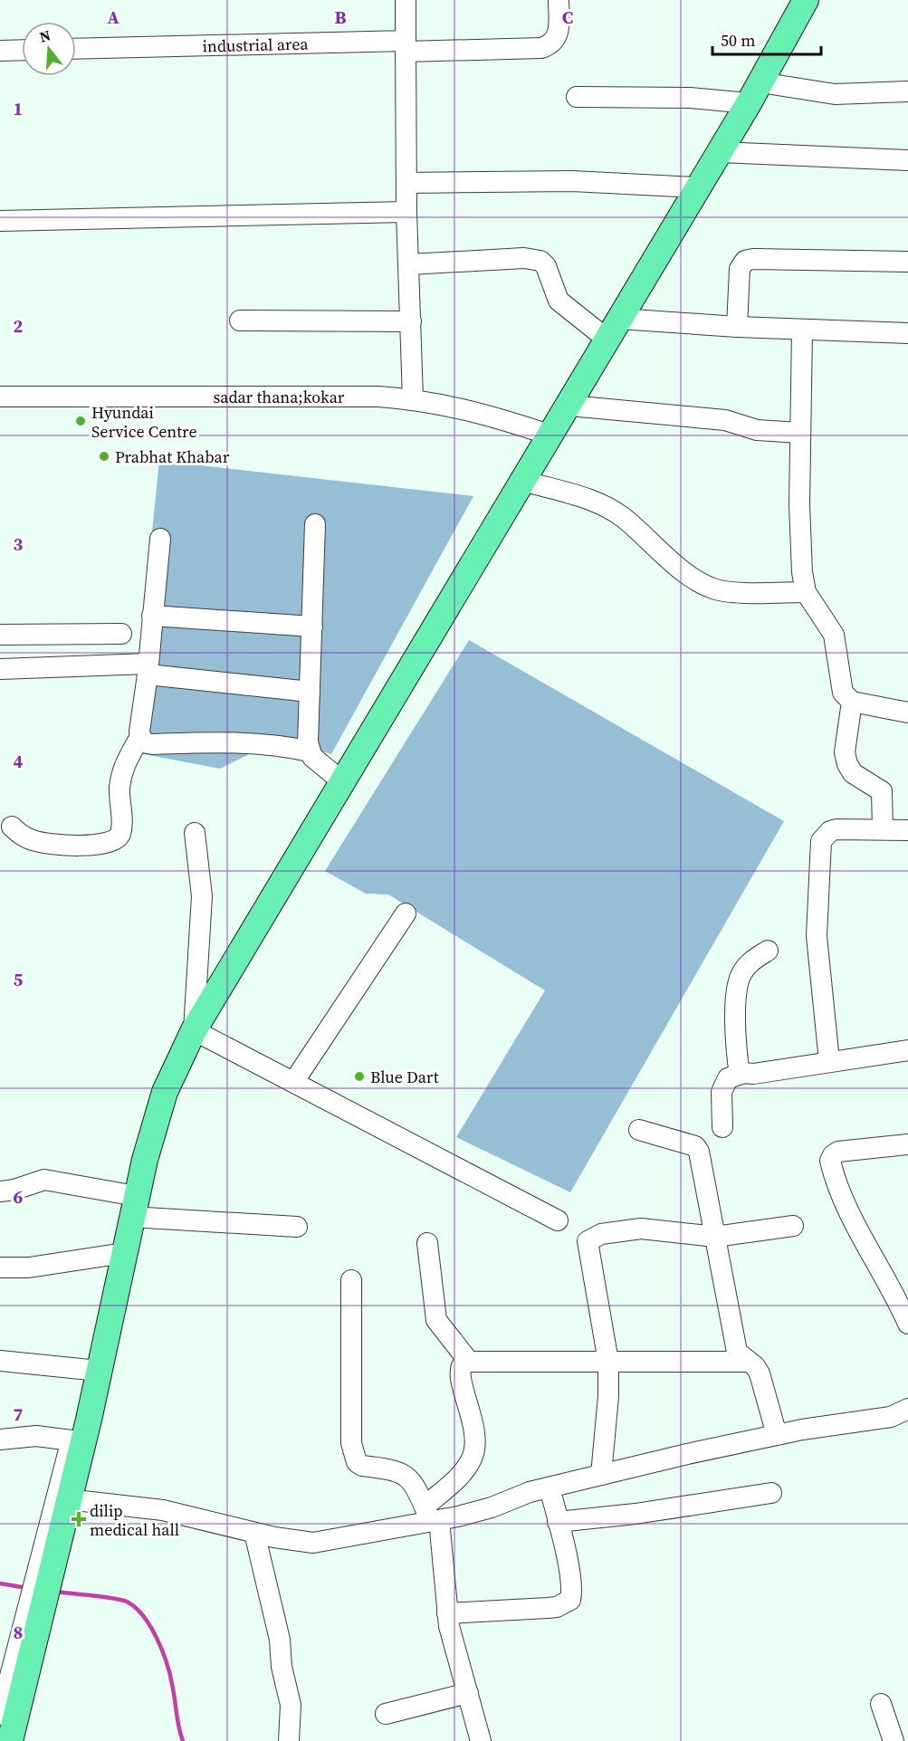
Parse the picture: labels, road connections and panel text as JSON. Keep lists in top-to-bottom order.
{
  "streets": {
    "street": ["industrial area", "sadar thana;kokar"]
  },
  "places": {
    "other": ["Hyundai Service Centre", "Prabhat Khabar", "Blue Dart"],
    "health": ["dilip medical hall"]
  },
  "scale_bar": "50 m",
  "north": "top",
  "grid": {
    "columns": ["A", "B", "C"],
    "rows": [
      "1",
      "2",
      "3",
      "4",
      "5",
      "6",
      "7",
      "8"
    ]
  }
}
